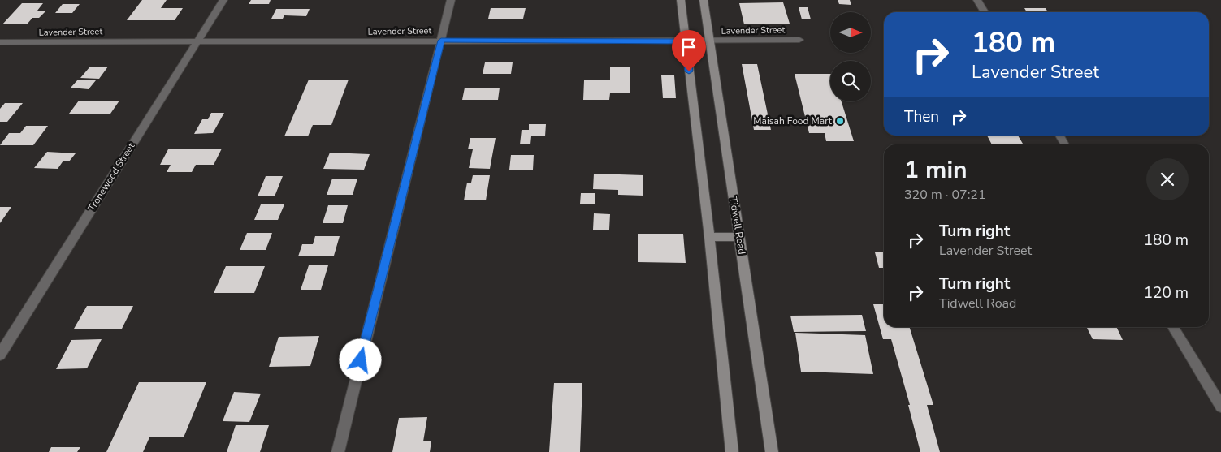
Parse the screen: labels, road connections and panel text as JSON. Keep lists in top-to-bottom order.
{
  "streets": {
    "main road": ["Tidwell Road"],
    "street": ["Lavender Street", "Tronewood Street"]
  },
  "crossings": [
    ["Lavender Street", "Tronewood Street"],
    ["Lavender Street", "Tidwell Road"]
  ],
  "places": ["Maisah Food Mart"],
  "north": "right",
  "page": {
    "turn": ["180 m", "Lavender Street"],
    "then": "Then",
    "heading": ["1 min", "320 m · 07:21"],
    "list": [
      {
        "name": "Turn right",
        "note": "Lavender Street",
        "value": "180 m"
      },
      {
        "name": "Turn right",
        "note": "Tidwell Road",
        "value": "120 m"
      }
    ]
  }
}
